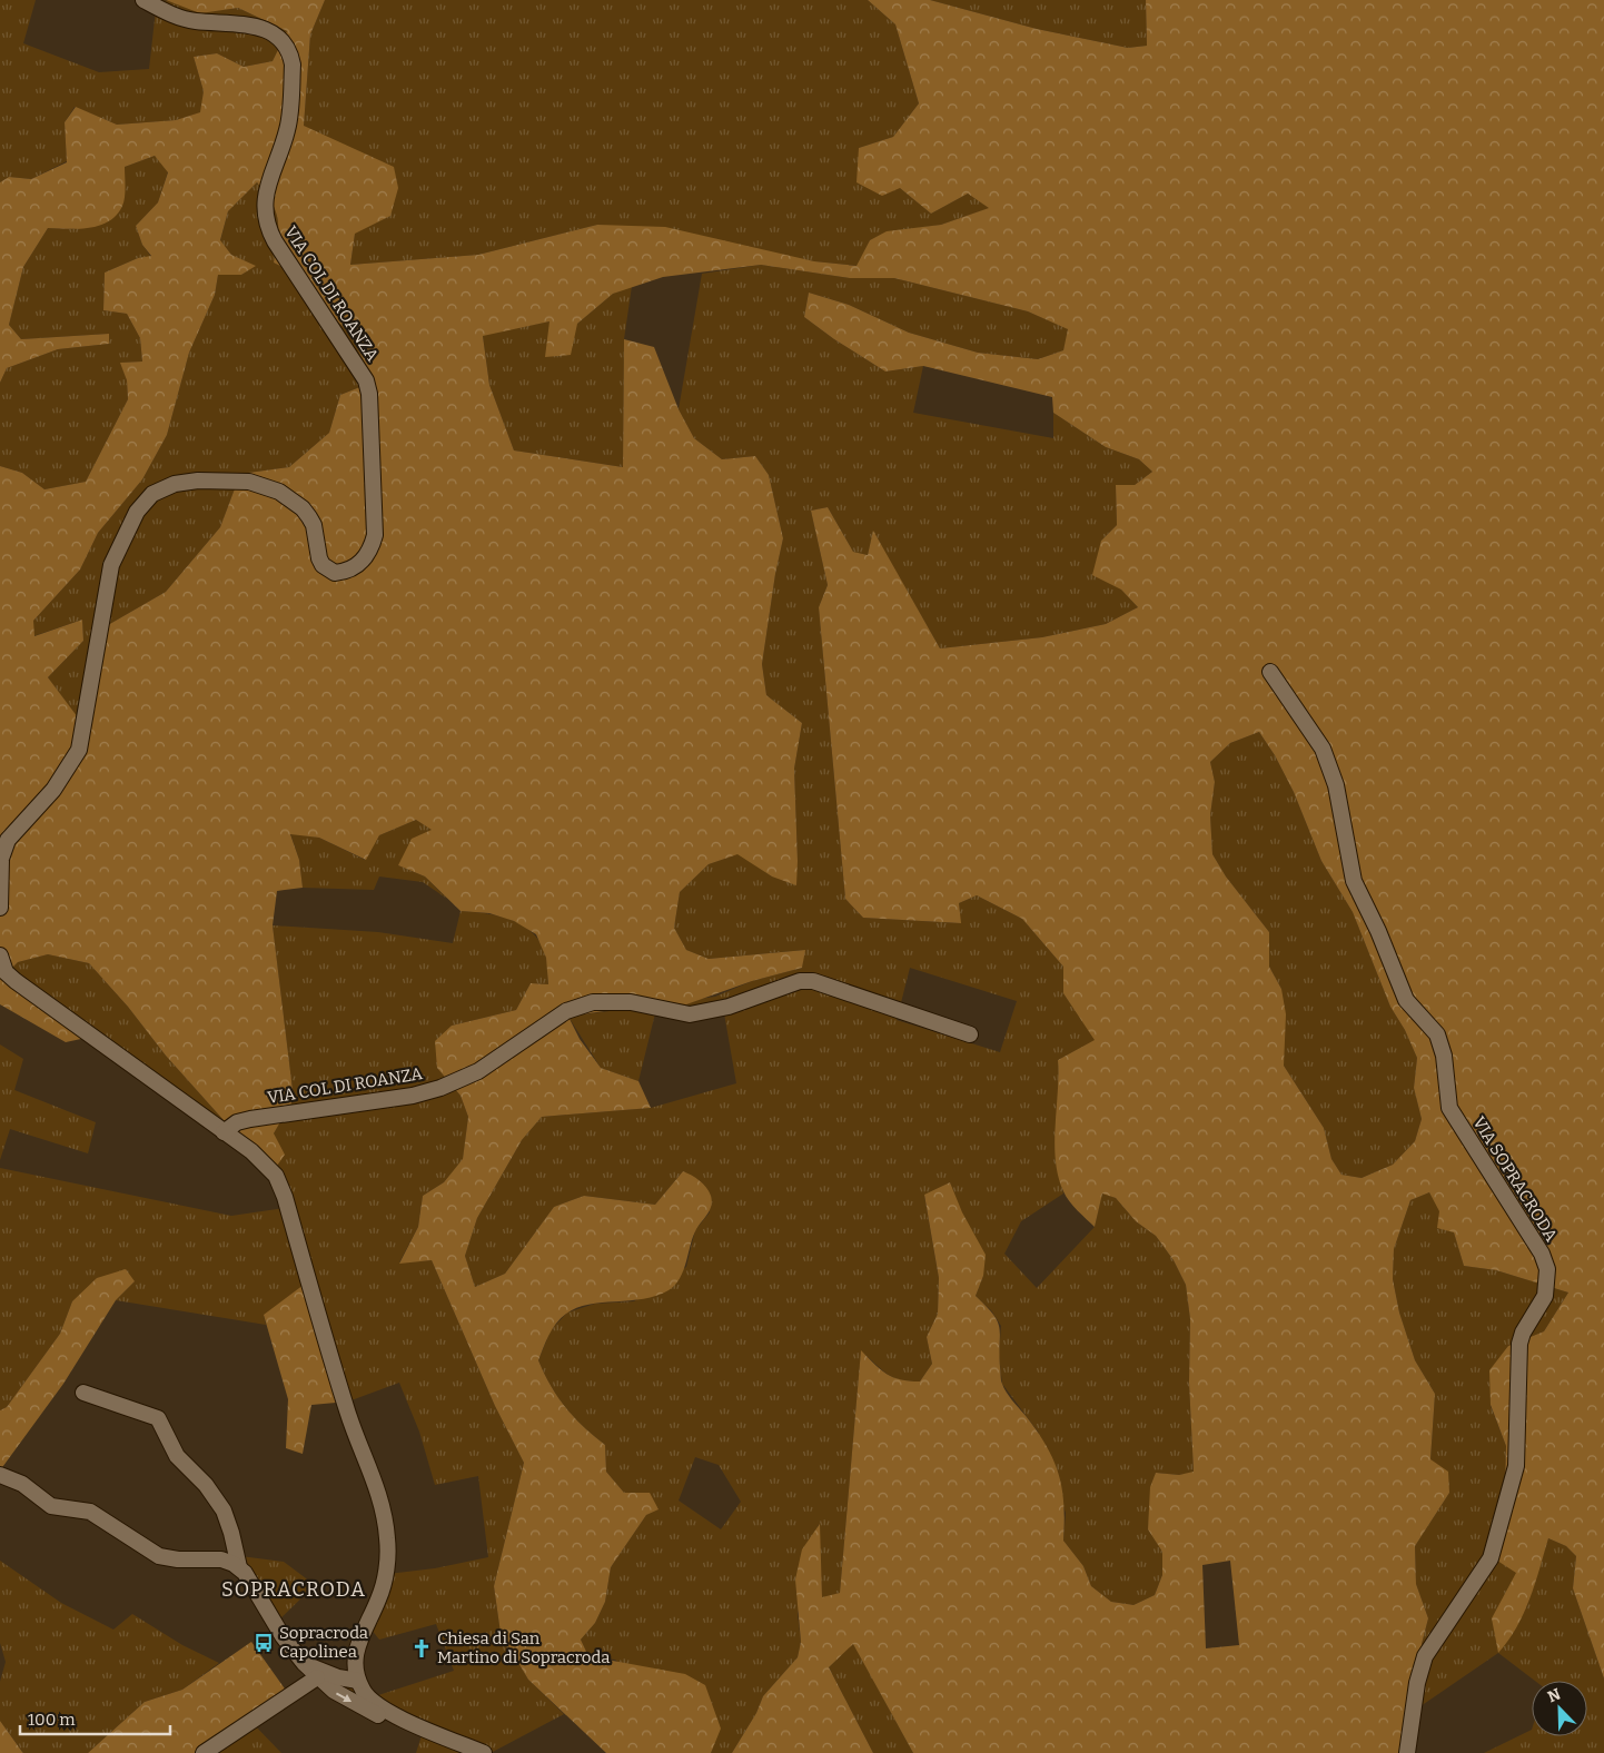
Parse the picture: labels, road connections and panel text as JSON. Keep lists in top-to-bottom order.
{
  "streets": {
    "street": ["VIA COL DI ROANZA", "VIA SOPRACRODA"]
  },
  "districts": ["SOPRACRODA"],
  "places": {
    "bus stop": ["Sopracroda Capolinea"],
    "church": ["Chiesa di San Martino di Sopracroda"]
  },
  "scale_bar": "100 m",
  "north": "top left"
}
